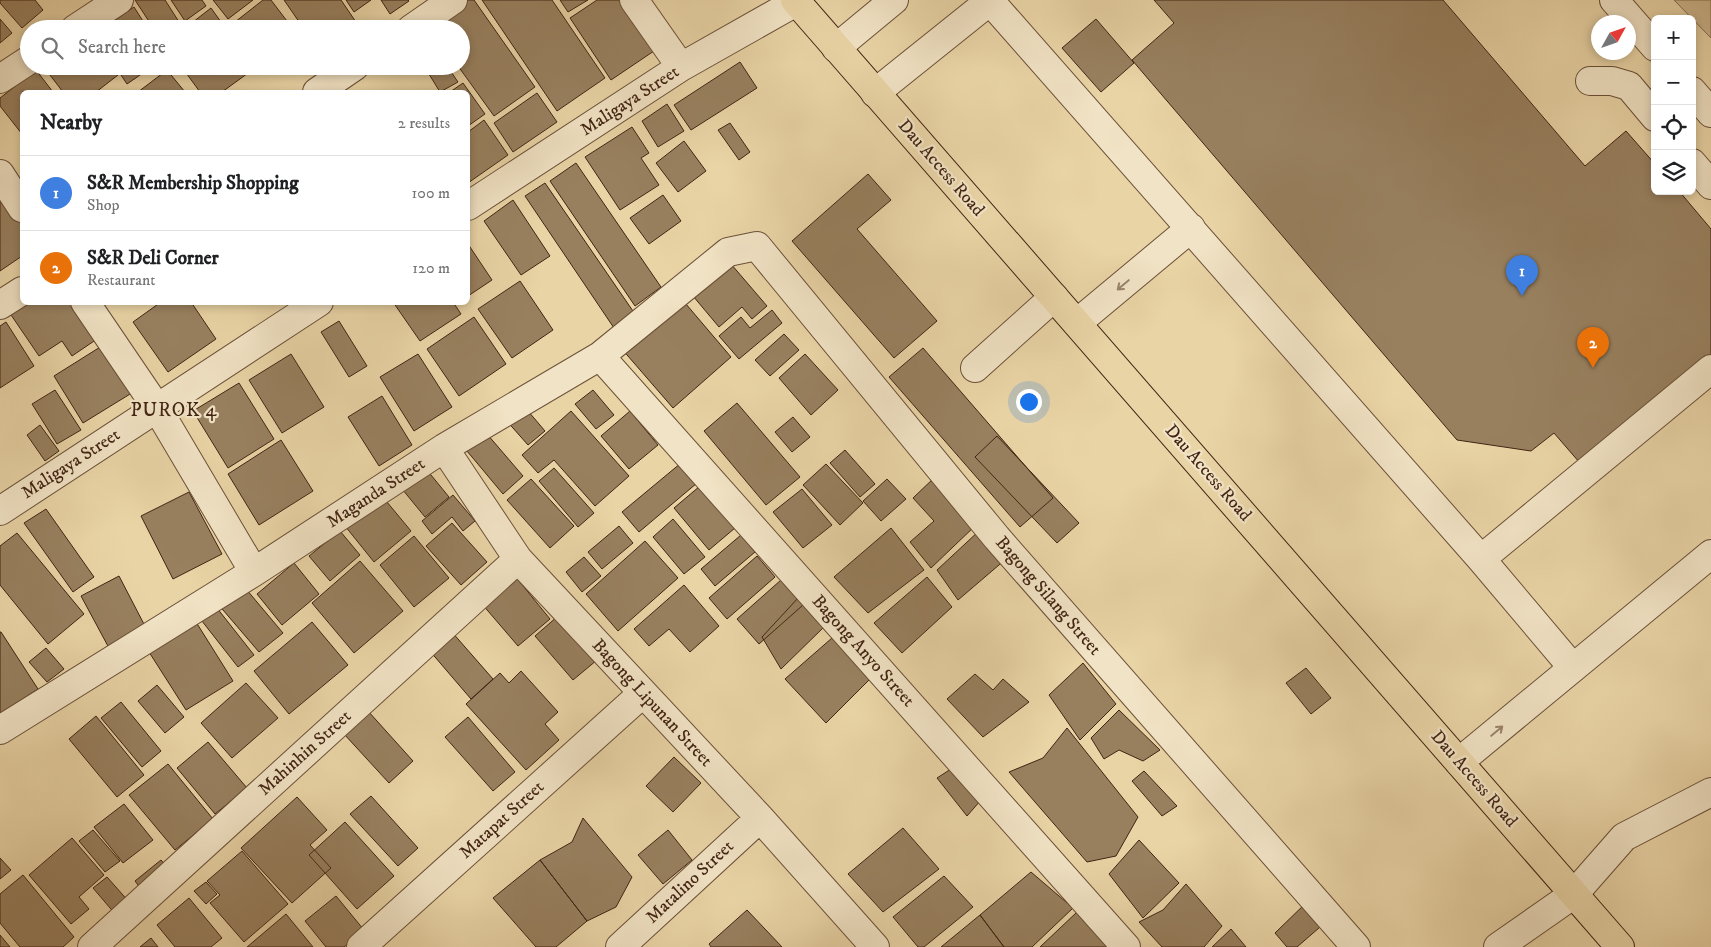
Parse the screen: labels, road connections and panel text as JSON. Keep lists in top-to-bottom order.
{
  "streets": {
    "main road": ["Dau Access Road"],
    "street": [
      "Maligaya Street",
      "Maganda Street",
      "Bagong Silang Street",
      "Bagong Anyo Street",
      "Bagong Lipunan Street",
      "Mahinhin Street",
      "Matapat Street",
      "Matalino Street"
    ]
  },
  "crossings": [
    ["Maligaya Street", "Dau Access Road"],
    ["Maganda Street", "Bagong Silang Street"],
    ["Maganda Street", "Bagong Anyo Street"],
    ["Maganda Street", "Bagong Lipunan Street"],
    ["Bagong Lipunan Street", "Mahinhin Street"],
    ["Bagong Lipunan Street", "Matapat Street"],
    ["Bagong Lipunan Street", "Matalino Street"]
  ],
  "districts": ["PUROK 4"],
  "north": "top right",
  "page": {
    "map_buttons": ["+", "−"],
    "search": "Search here",
    "heading": ["Nearby", "2 results"],
    "list": [
      {
        "mark": "1",
        "name": "S&R Membership Shopping",
        "note": "Shop",
        "value": "100 m"
      },
      {
        "mark": "2",
        "name": "S&R Deli Corner",
        "note": "Restaurant",
        "value": "120 m"
      }
    ],
    "pins": ["1", "2"]
  }
}
